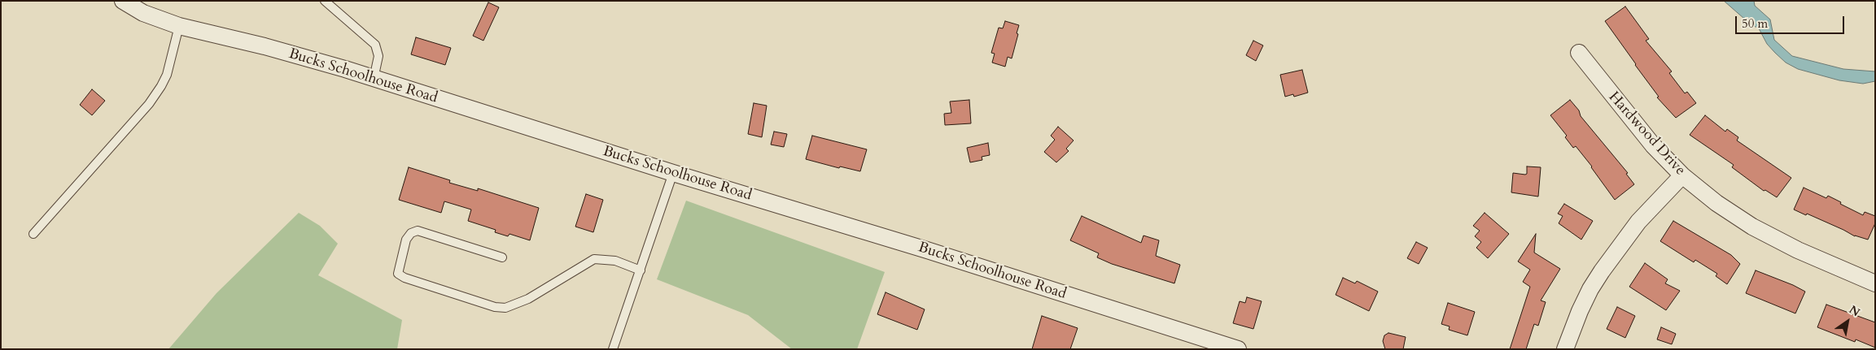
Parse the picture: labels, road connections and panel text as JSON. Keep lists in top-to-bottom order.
{
  "streets": {
    "street": ["Bucks Schoolhouse Road", "Hardwood Drive"]
  },
  "scale_bar": "50 m",
  "north": "top right"
}
